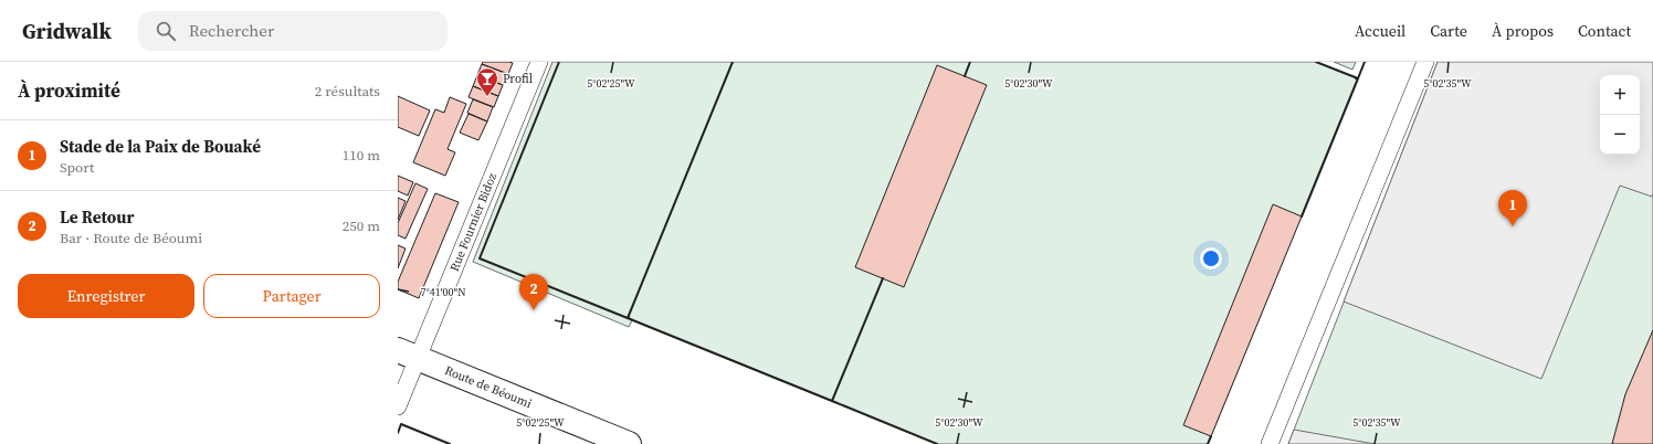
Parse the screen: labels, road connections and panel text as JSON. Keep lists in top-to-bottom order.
{
  "streets": {
    "main road": ["Route de Béoumi"],
    "street": ["Rue Fournier Bidoz"]
  },
  "crossings": [
    ["Rue Fournier Bidoz", "Route de Béoumi"]
  ],
  "places": {
    "bar": ["Profil"]
  },
  "page": {
    "header": "Gridwalk",
    "search": "Rechercher",
    "nav": [
      "Accueil",
      "Carte",
      "À propos",
      "Contact"
    ],
    "heading": ["À proximité", "2 résultats"],
    "map_buttons": ["+", "−"],
    "list": [
      {
        "mark": "1",
        "name": "Stade de la Paix de Bouaké",
        "note": "Sport",
        "value": "110 m"
      },
      {
        "mark": "2",
        "name": "Le Retour",
        "note": "Bar · Route de Béoumi",
        "value": "250 m"
      }
    ],
    "pins": ["1", "2"],
    "buttons": ["Enregistrer", "Partager"]
  },
  "coordinates": [
    "5°02'25\"W",
    "5°02'30\"W",
    "5°02'35\"W",
    "7°41'00\"N"
  ]
}
